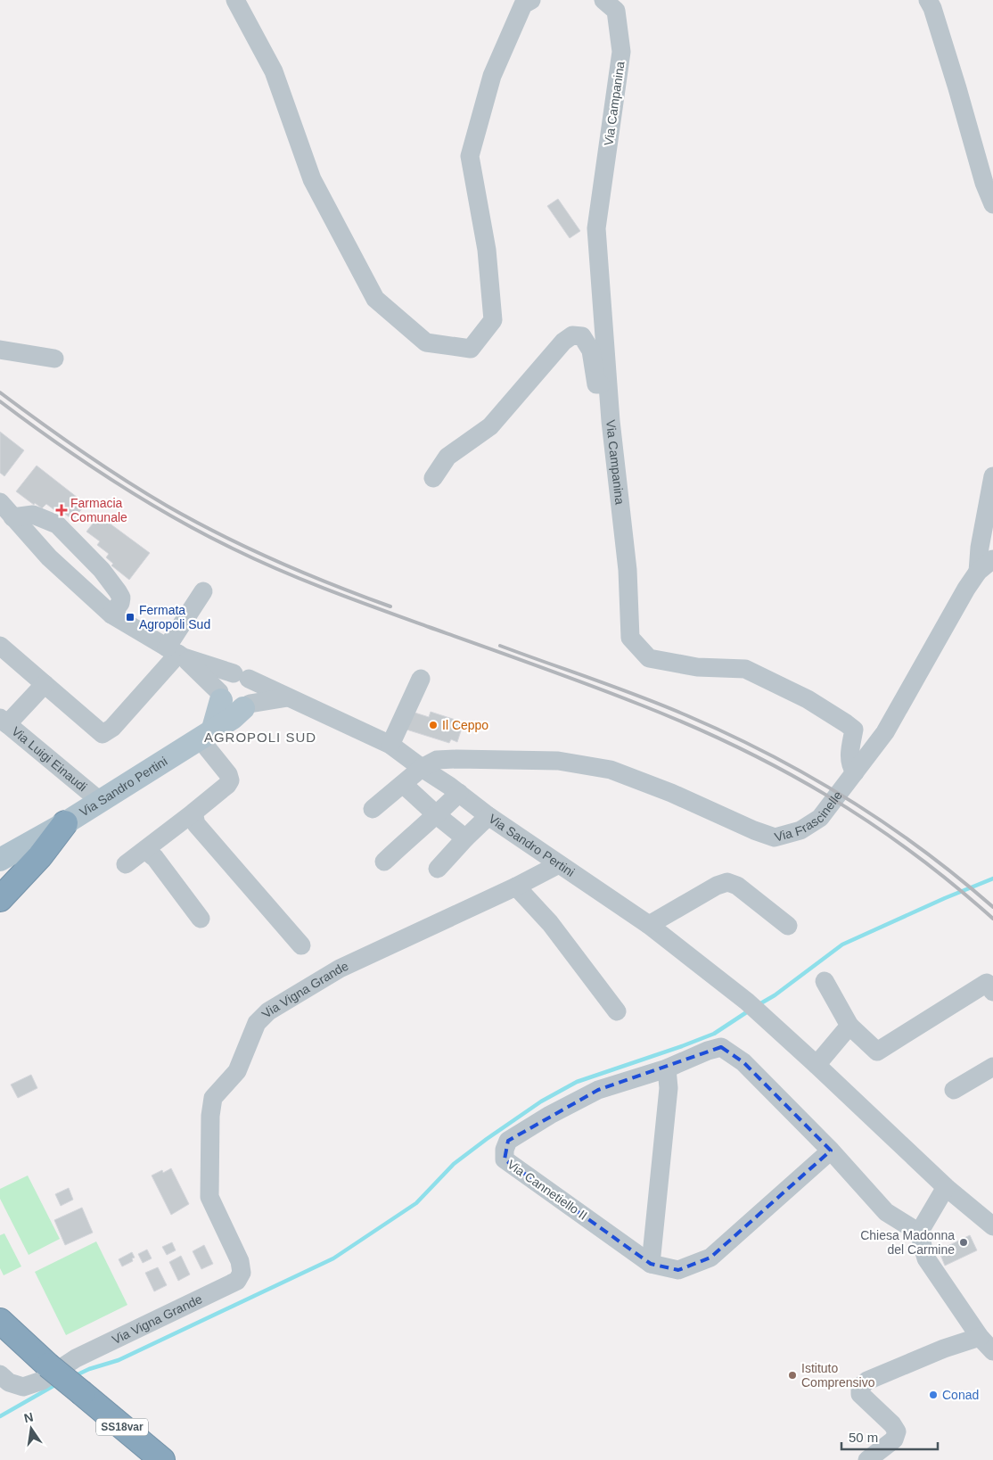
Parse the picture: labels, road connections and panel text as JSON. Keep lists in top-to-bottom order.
{
  "streets": {
    "highway": ["SS18var"],
    "main road": ["Via Sandro Pertini"],
    "street": [
      "Via Campanina",
      "Via Luigi Einaudi",
      "Via Frascinelle",
      "Via Vigna Grande",
      "Via Cannetiello II"
    ]
  },
  "crossings": [
    ["Via Campanina", "Via Frascinelle"],
    ["Via Luigi Einaudi", "Via Sandro Pertini"],
    ["Via Sandro Pertini", "Via Frascinelle"],
    ["Via Sandro Pertini", "Via Vigna Grande"]
  ],
  "districts": ["AGROPOLI SUD"],
  "places": {
    "health": ["Farmacia Comunale"],
    "transit": ["Fermata Agropoli Sud"],
    "other": [
      "Il Ceppo",
      "Chiesa Madonna del Carmine",
      "Istituto Comprensivo",
      "Conad"
    ]
  },
  "scale_bar": "50 m",
  "north": "top"
}
